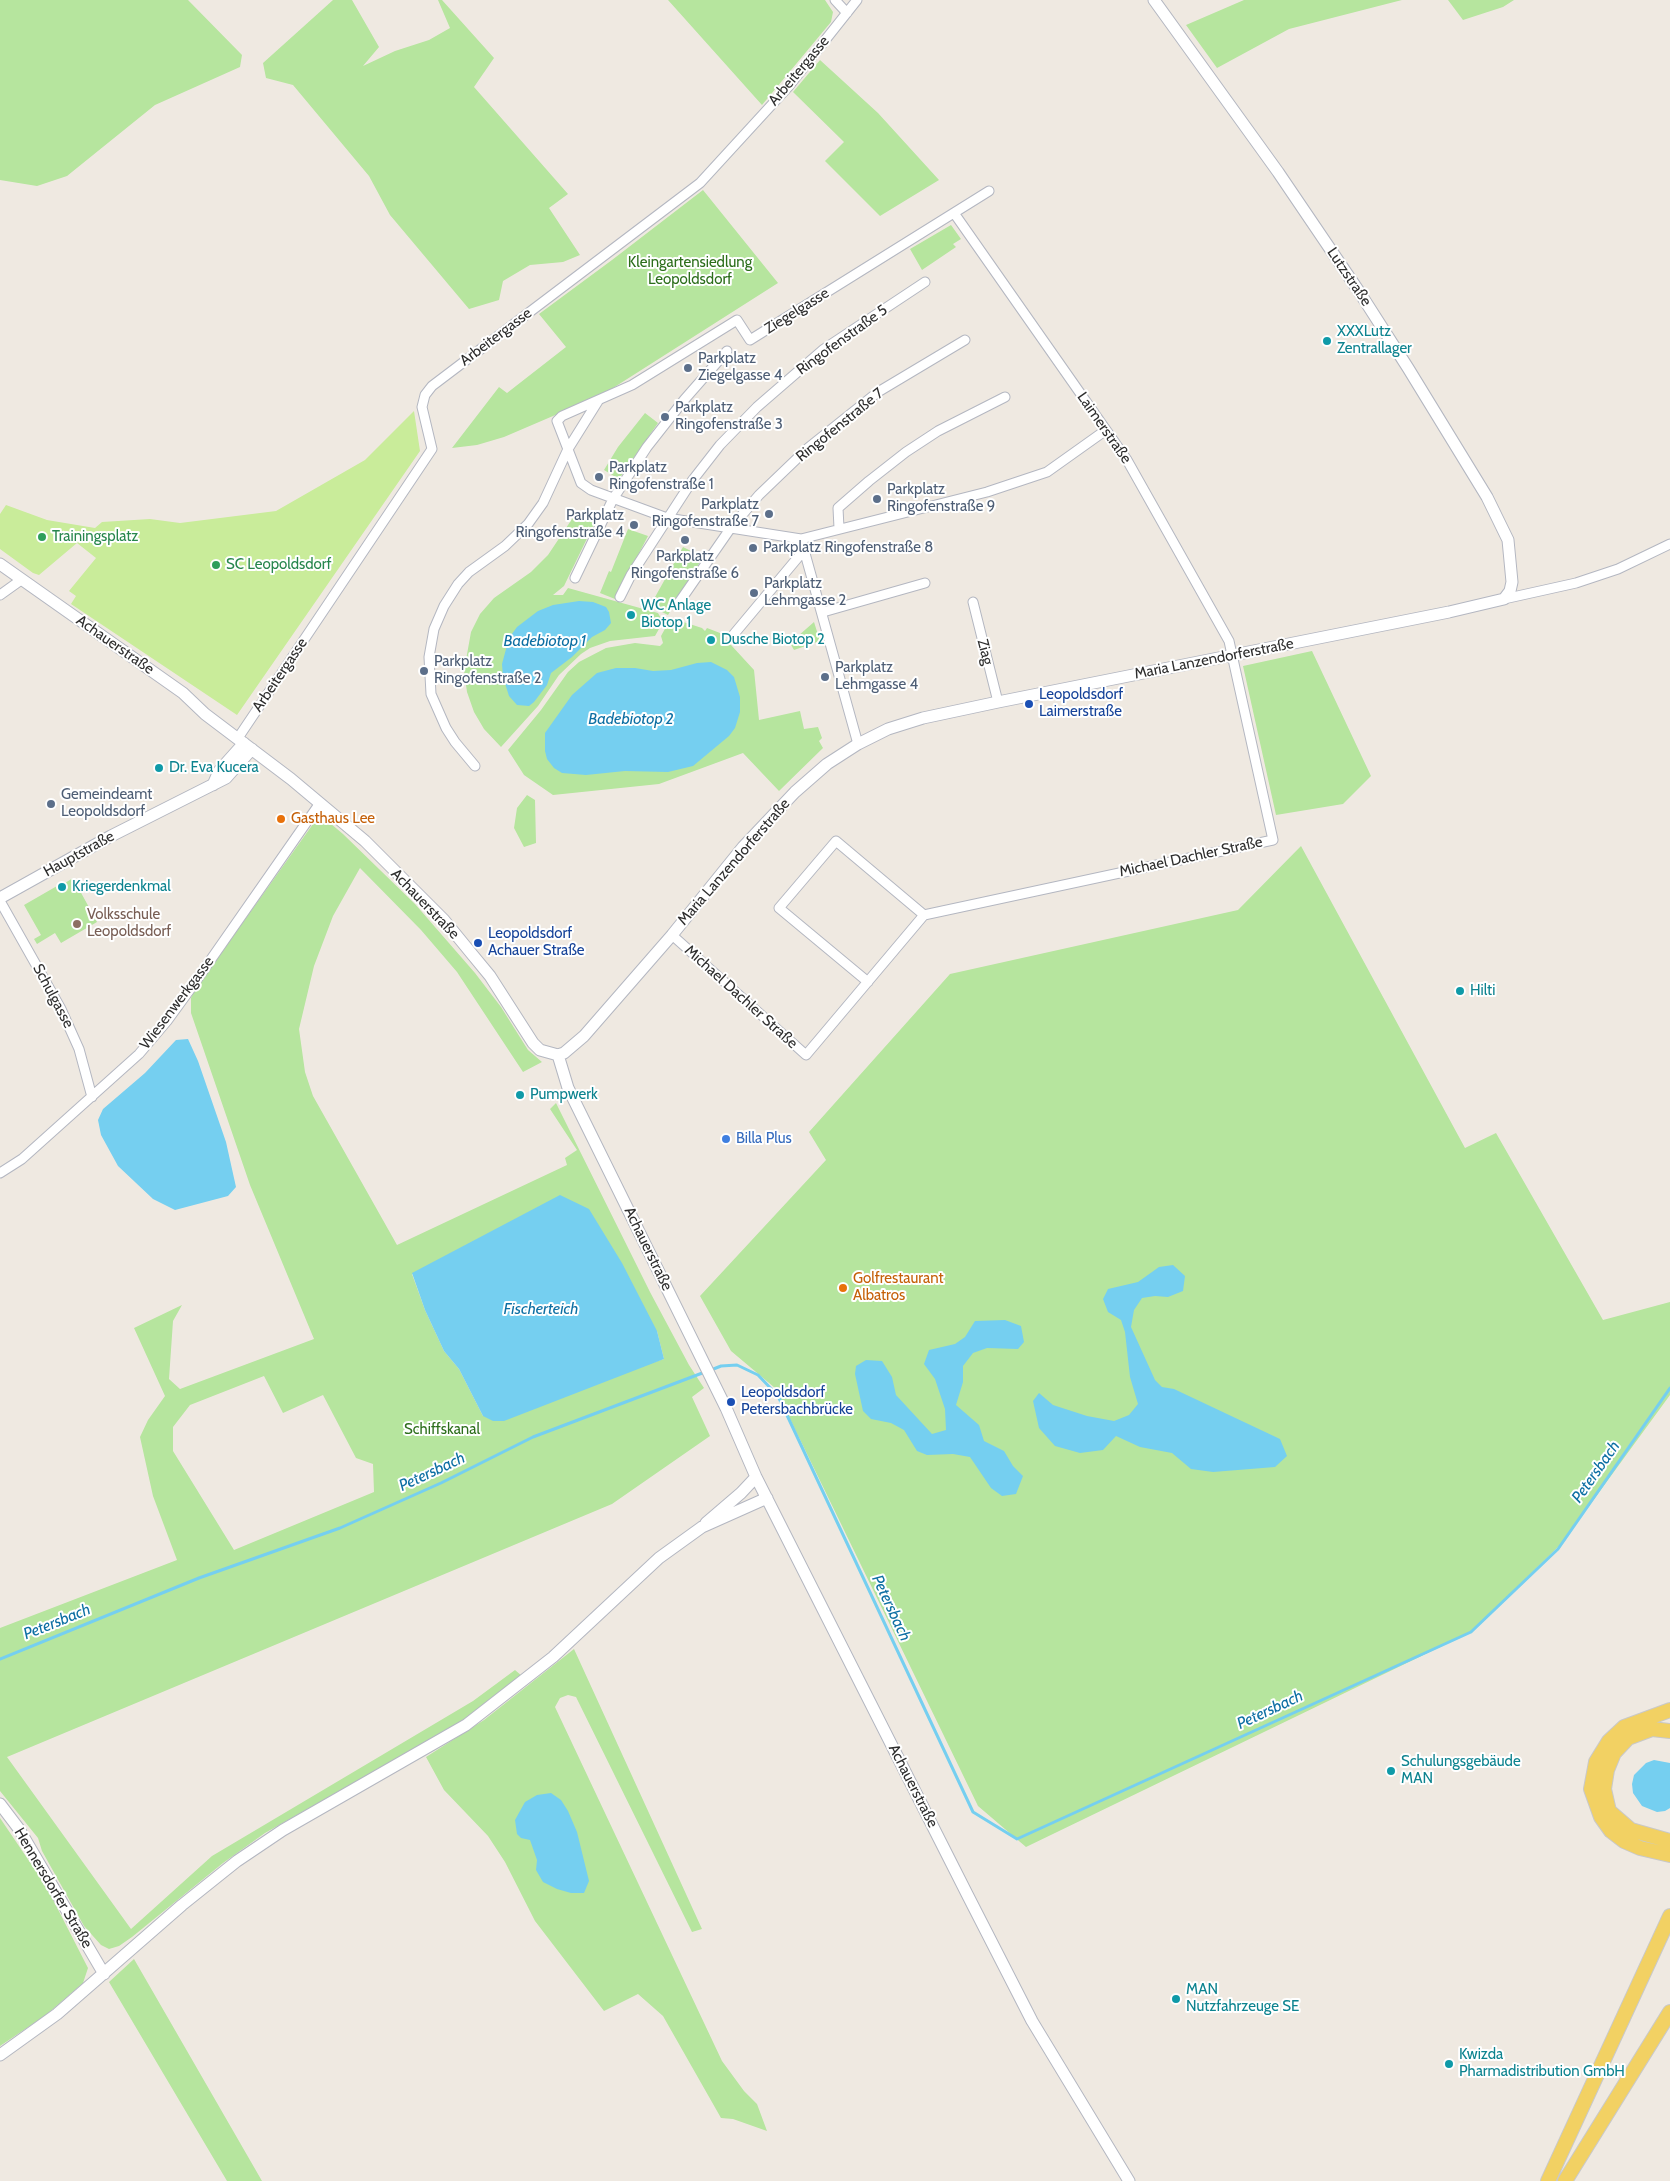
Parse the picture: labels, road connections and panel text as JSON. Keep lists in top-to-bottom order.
{
  "streets": {
    "street": [
      "Arbeitergasse",
      "Lutzstraße",
      "Ziegelgasse",
      "Ringofenstraße 5",
      "Ringofenstraße 7",
      "Laimerstraße",
      "Achauerstraße",
      "Ziag",
      "Maria Lanzendorferstraße",
      "Hauptstraße",
      "Michael Dachler Straße",
      "Schulgasse",
      "Wiesenwerkgasse",
      "Hennersdorfer Straße"
    ]
  },
  "crossings": [
    ["Arbeitergasse", "Achauerstraße"],
    ["Arbeitergasse", "Hauptstraße"],
    ["Lutzstraße", "Maria Lanzendorferstraße"],
    ["Ziegelgasse", "Laimerstraße"],
    ["Laimerstraße", "Maria Lanzendorferstraße"],
    ["Laimerstraße", "Michael Dachler Straße"],
    ["Achauerstraße", "Maria Lanzendorferstraße"],
    ["Achauerstraße", "Hauptstraße"],
    ["Achauerstraße", "Wiesenwerkgasse"],
    ["Ziag", "Maria Lanzendorferstraße"],
    ["Maria Lanzendorferstraße", "Michael Dachler Straße"],
    ["Hauptstraße", "Schulgasse"],
    ["Schulgasse", "Wiesenwerkgasse"]
  ],
  "water": [
    "Badebiotop 1",
    "Badebiotop 2",
    "Fischerteich",
    "Petersbach"
  ],
  "parks": ["Kleingartensiedlung Leopoldsdorf", "Schiffskanal"],
  "places": [
    "XXXLutz Zentrallager",
    "Parkplatz Ziegelgasse 4",
    "Parkplatz Ringofenstraße 3",
    "Parkplatz Ringofenstraße 1",
    "Parkplatz Ringofenstraße 9",
    "Parkplatz Ringofenstraße 7",
    "Parkplatz Ringofenstraße 4",
    "Trainingsplatz",
    "Parkplatz Ringofenstraße 6",
    "Parkplatz Ringofenstraße 8",
    "SC Leopoldsdorf",
    "Parkplatz Lehmgasse 2",
    "WC Anlage Biotop 1",
    "Dusche Biotop 2",
    "Parkplatz Ringofenstraße 2",
    "Parkplatz Lehmgasse 4",
    "Leopoldsdorf Laimerstraße",
    "Dr. Eva Kucera",
    "Gemeindeamt Leopoldsdorf",
    "Gasthaus Lee",
    "Kriegerdenkmal",
    "Volksschule Leopoldsdorf",
    "Leopoldsdorf Achauer Straße",
    "Hilti",
    "Pumpwerk",
    "Billa Plus",
    "Golfrestaurant Albatros",
    "Leopoldsdorf Petersbachbrücke",
    "Schulungsgebäude MAN",
    "MAN Nutzfahrzeuge SE",
    "Kwizda Pharmadistribution GmbH"
  ]
}
